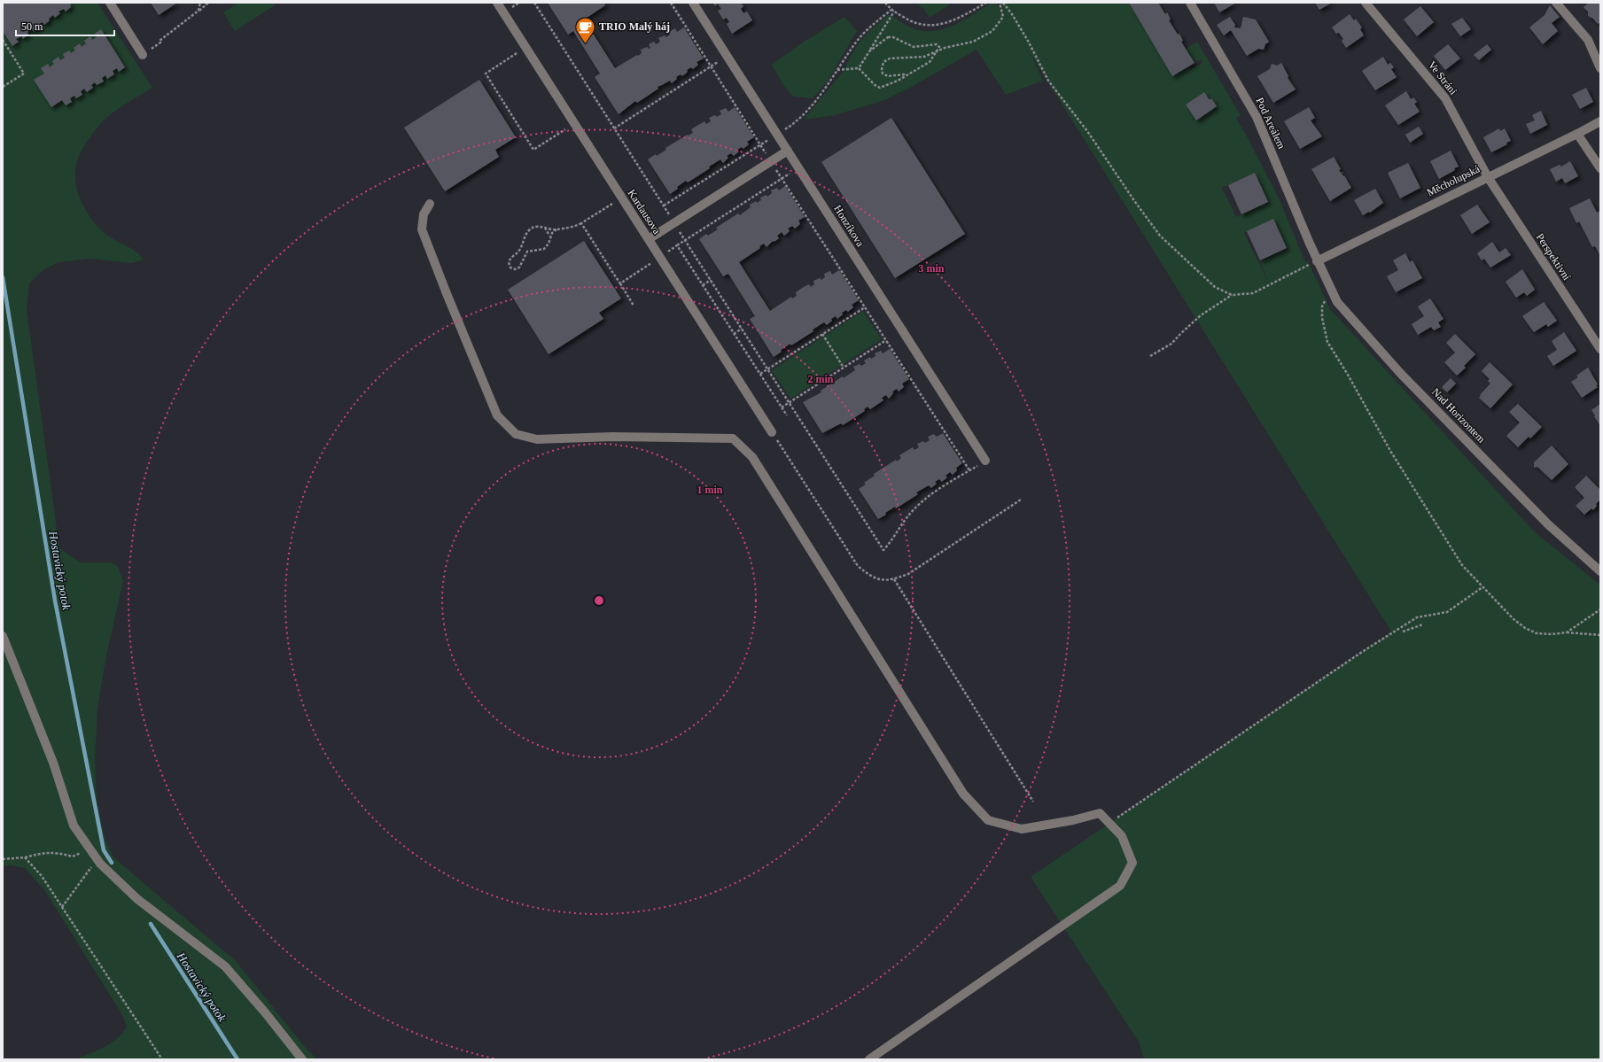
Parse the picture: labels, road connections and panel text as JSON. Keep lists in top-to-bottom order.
{
  "streets": {
    "street": [
      "Ve Stráni",
      "Pod Areálem",
      "Měcholupská",
      "Kardausova",
      "Honzíkova",
      "Perspektivní",
      "Nad Horizontem"
    ]
  },
  "crossings": [
    ["Ve Stráni", "Měcholupská"],
    ["Ve Stráni", "Perspektivní"],
    ["Pod Areálem", "Měcholupská"],
    ["Pod Areálem", "Nad Horizontem"],
    ["Měcholupská", "Perspektivní"],
    ["Měcholupská", "Nad Horizontem"]
  ],
  "water": ["Hostavický potok"],
  "places": {
    "cafe": ["TRIO Malý háj"]
  },
  "scale_bar": "50 m",
  "rings": ["3 min", "2 min", "1 min"]
}
